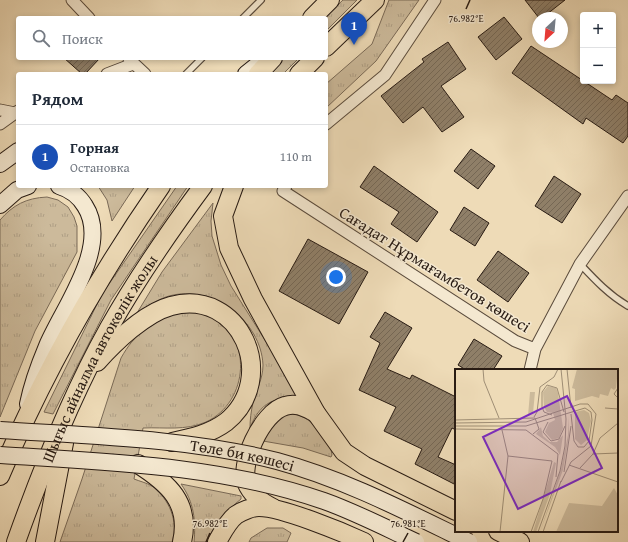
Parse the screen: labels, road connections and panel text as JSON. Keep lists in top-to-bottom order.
{
  "streets": {
    "main road": ["Шығыс айналма автокөлік жолы", "Төле би көшесі"],
    "street": ["Сағадат Нұрмағамбетов көшесі"]
  },
  "north": "bottom left",
  "page": {
    "map_buttons": ["+", "−"],
    "pins": "1",
    "search": "Поиск",
    "heading": "Рядом",
    "list": [
      {
        "mark": "1",
        "name": "Горная",
        "note": "Остановка",
        "value": "110 m"
      }
    ]
  },
  "coordinates": ["76.982°E", "76.981°E"]
}
